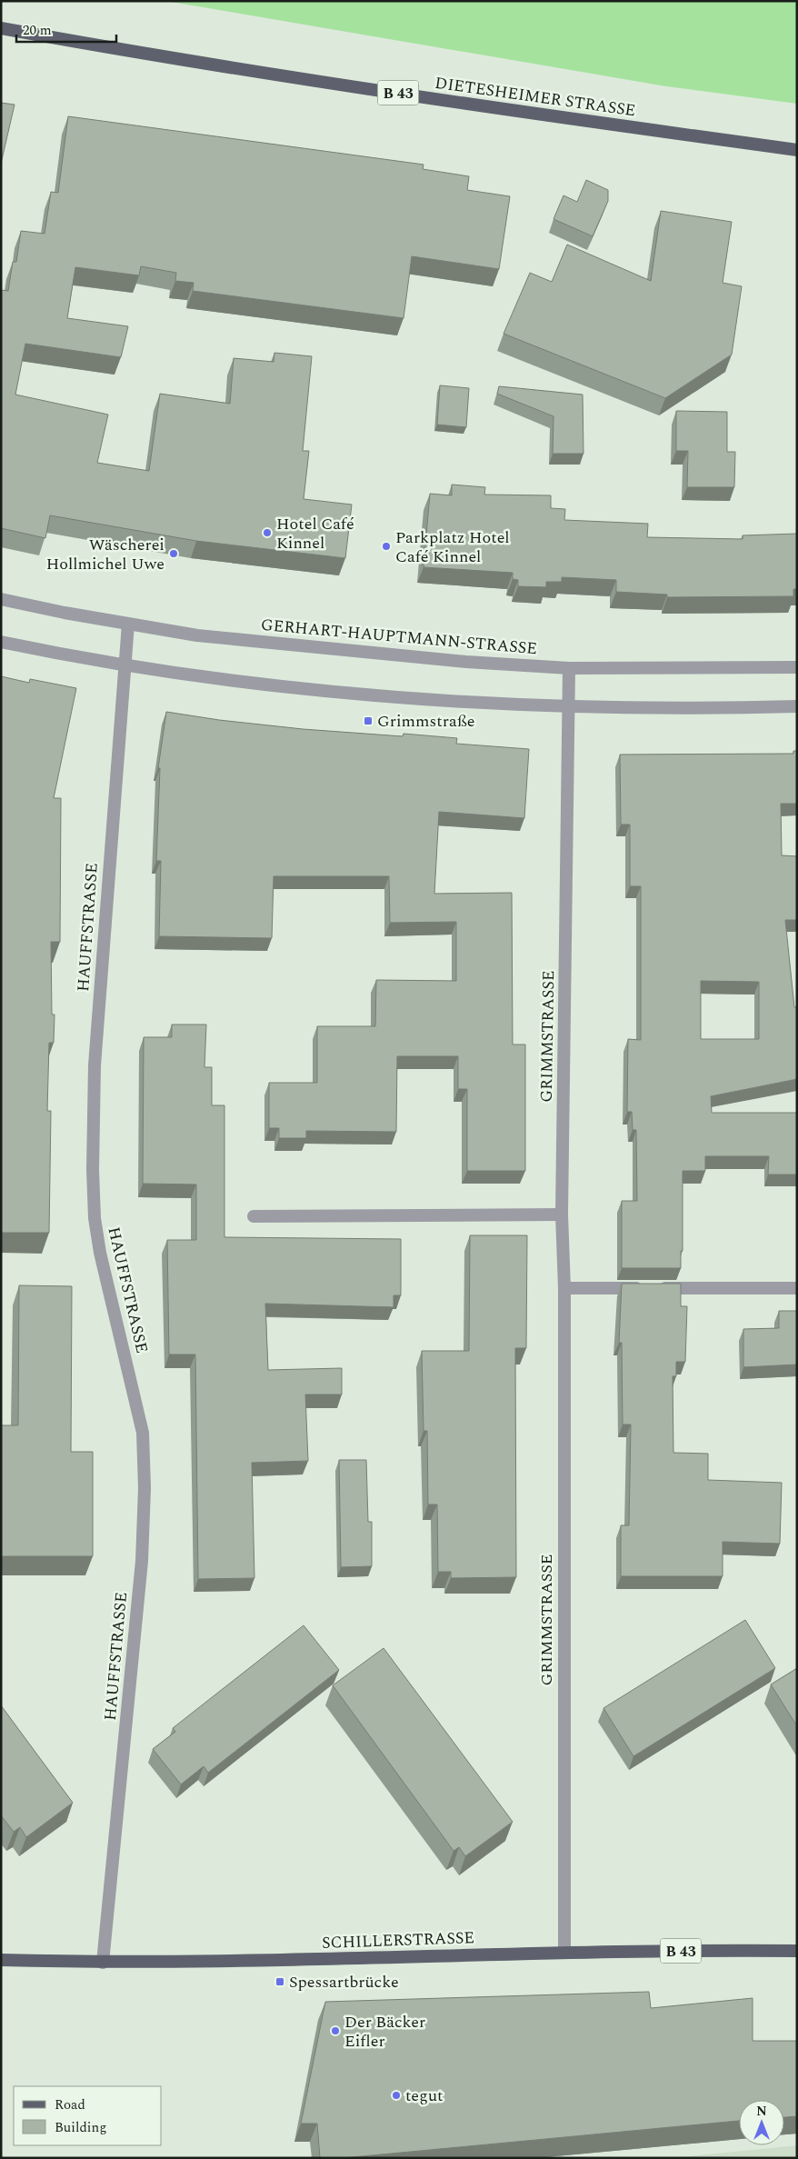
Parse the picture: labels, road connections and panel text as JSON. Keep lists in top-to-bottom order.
{
  "streets": {
    "main road": ["B 43", "DIETESHEIMER STRASSE", "SCHILLERSTRASSE"],
    "street": ["GERHART-HAUPTMANN-STRASSE", "HAUFFSTRASSE", "GRIMMSTRASSE"]
  },
  "crossings": [
    ["GERHART-HAUPTMANN-STRASSE", "HAUFFSTRASSE"],
    ["GERHART-HAUPTMANN-STRASSE", "GRIMMSTRASSE"],
    ["HAUFFSTRASSE", "SCHILLERSTRASSE"],
    ["GRIMMSTRASSE", "SCHILLERSTRASSE"]
  ],
  "places": {
    "other": [
      "Hotel Café Kinnel",
      "Parkplatz Hotel Café Kinnel",
      "Wäscherei Hollmichel Uwe",
      "Der Bäcker Eifler",
      "tegut"
    ],
    "transit": ["Grimmstraße", "Spessartbrücke"]
  },
  "legend": ["Road", "Building"],
  "scale_bar": "20 m",
  "north": "top"
}
